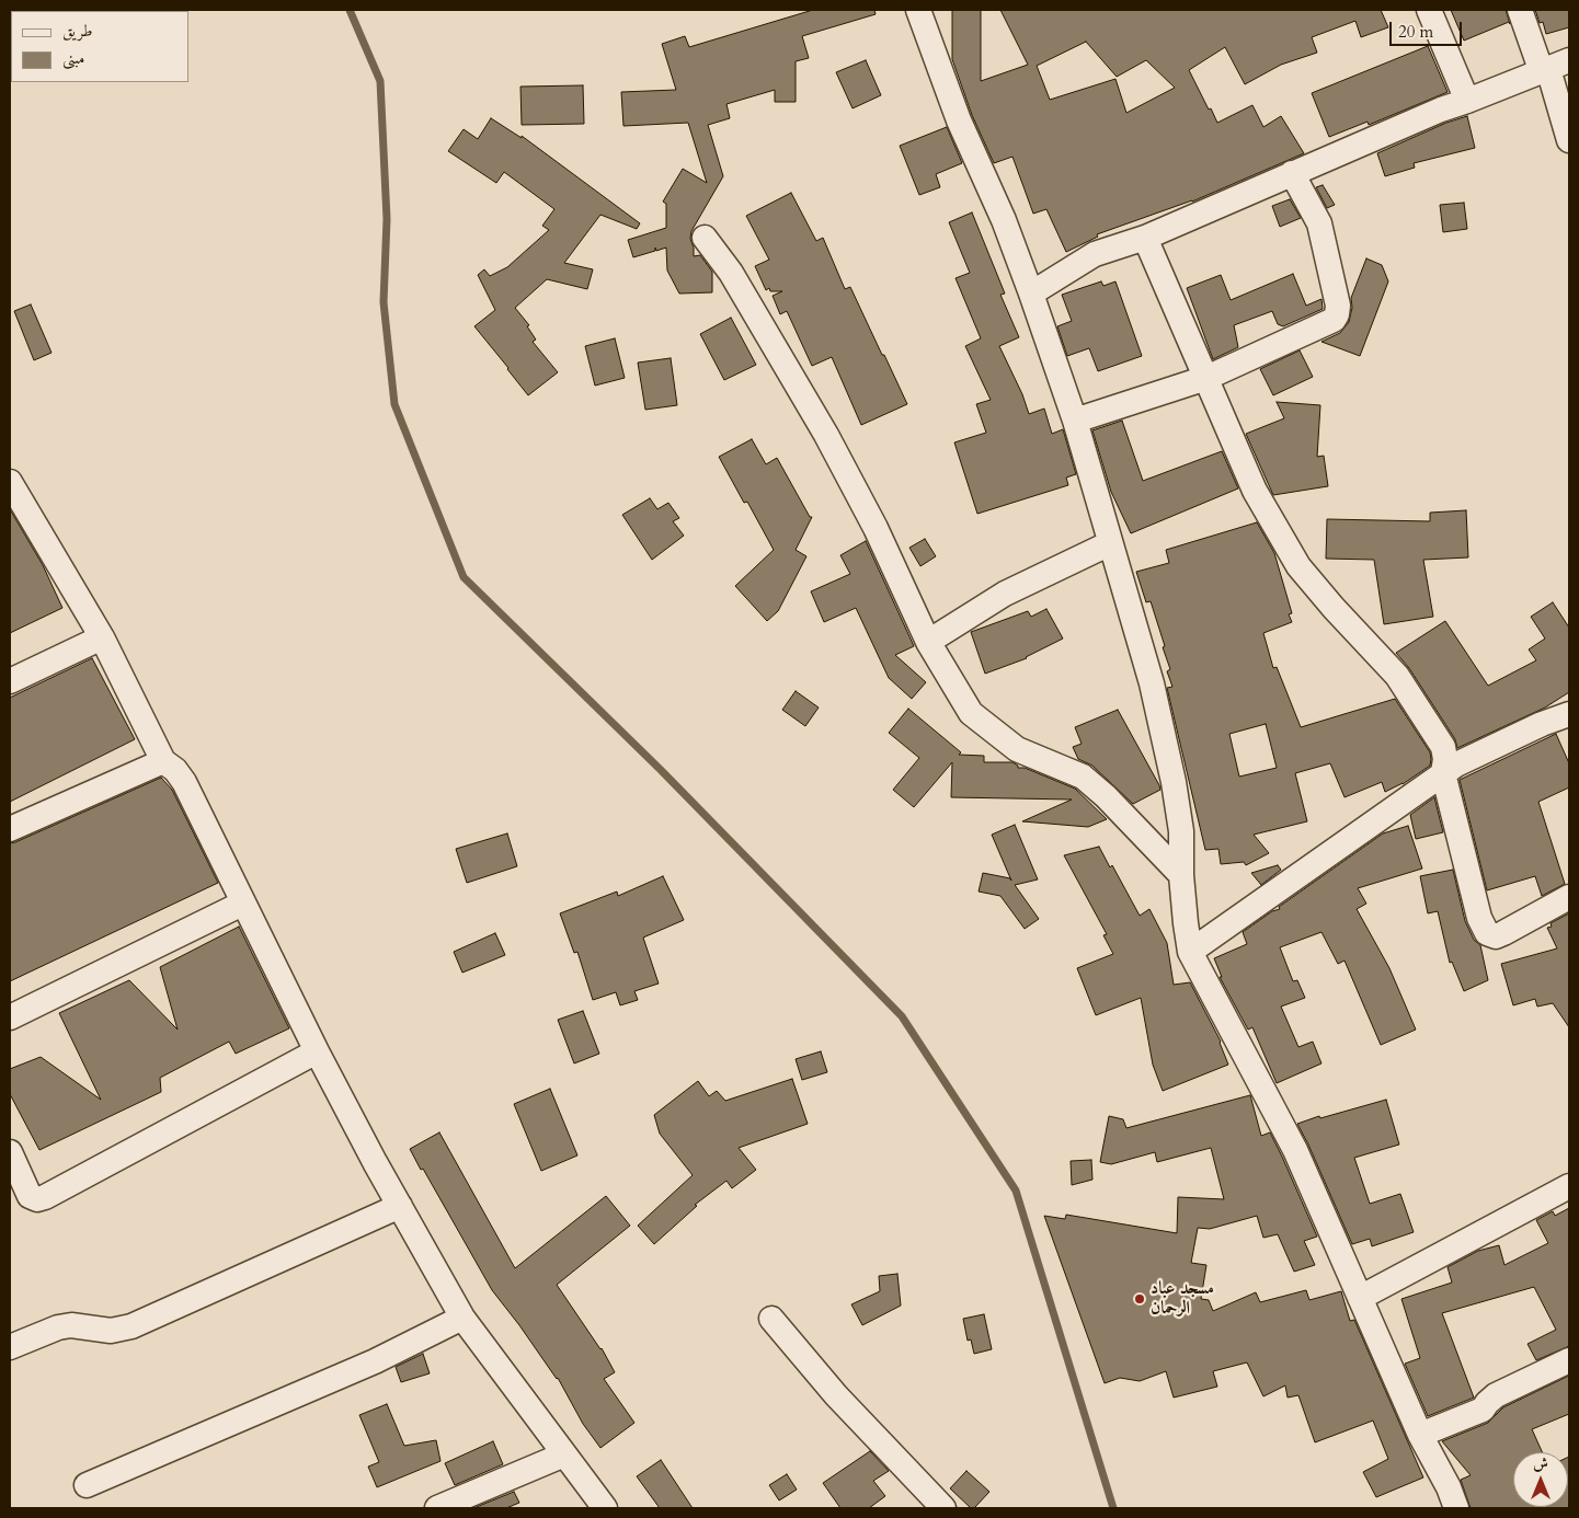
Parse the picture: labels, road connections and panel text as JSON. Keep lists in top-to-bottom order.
{
  "places": ["مسجد عباد الرحمان"],
  "legend": ["طريق", "مبنى"],
  "scale_bar": "20 m",
  "north": "top"
}
